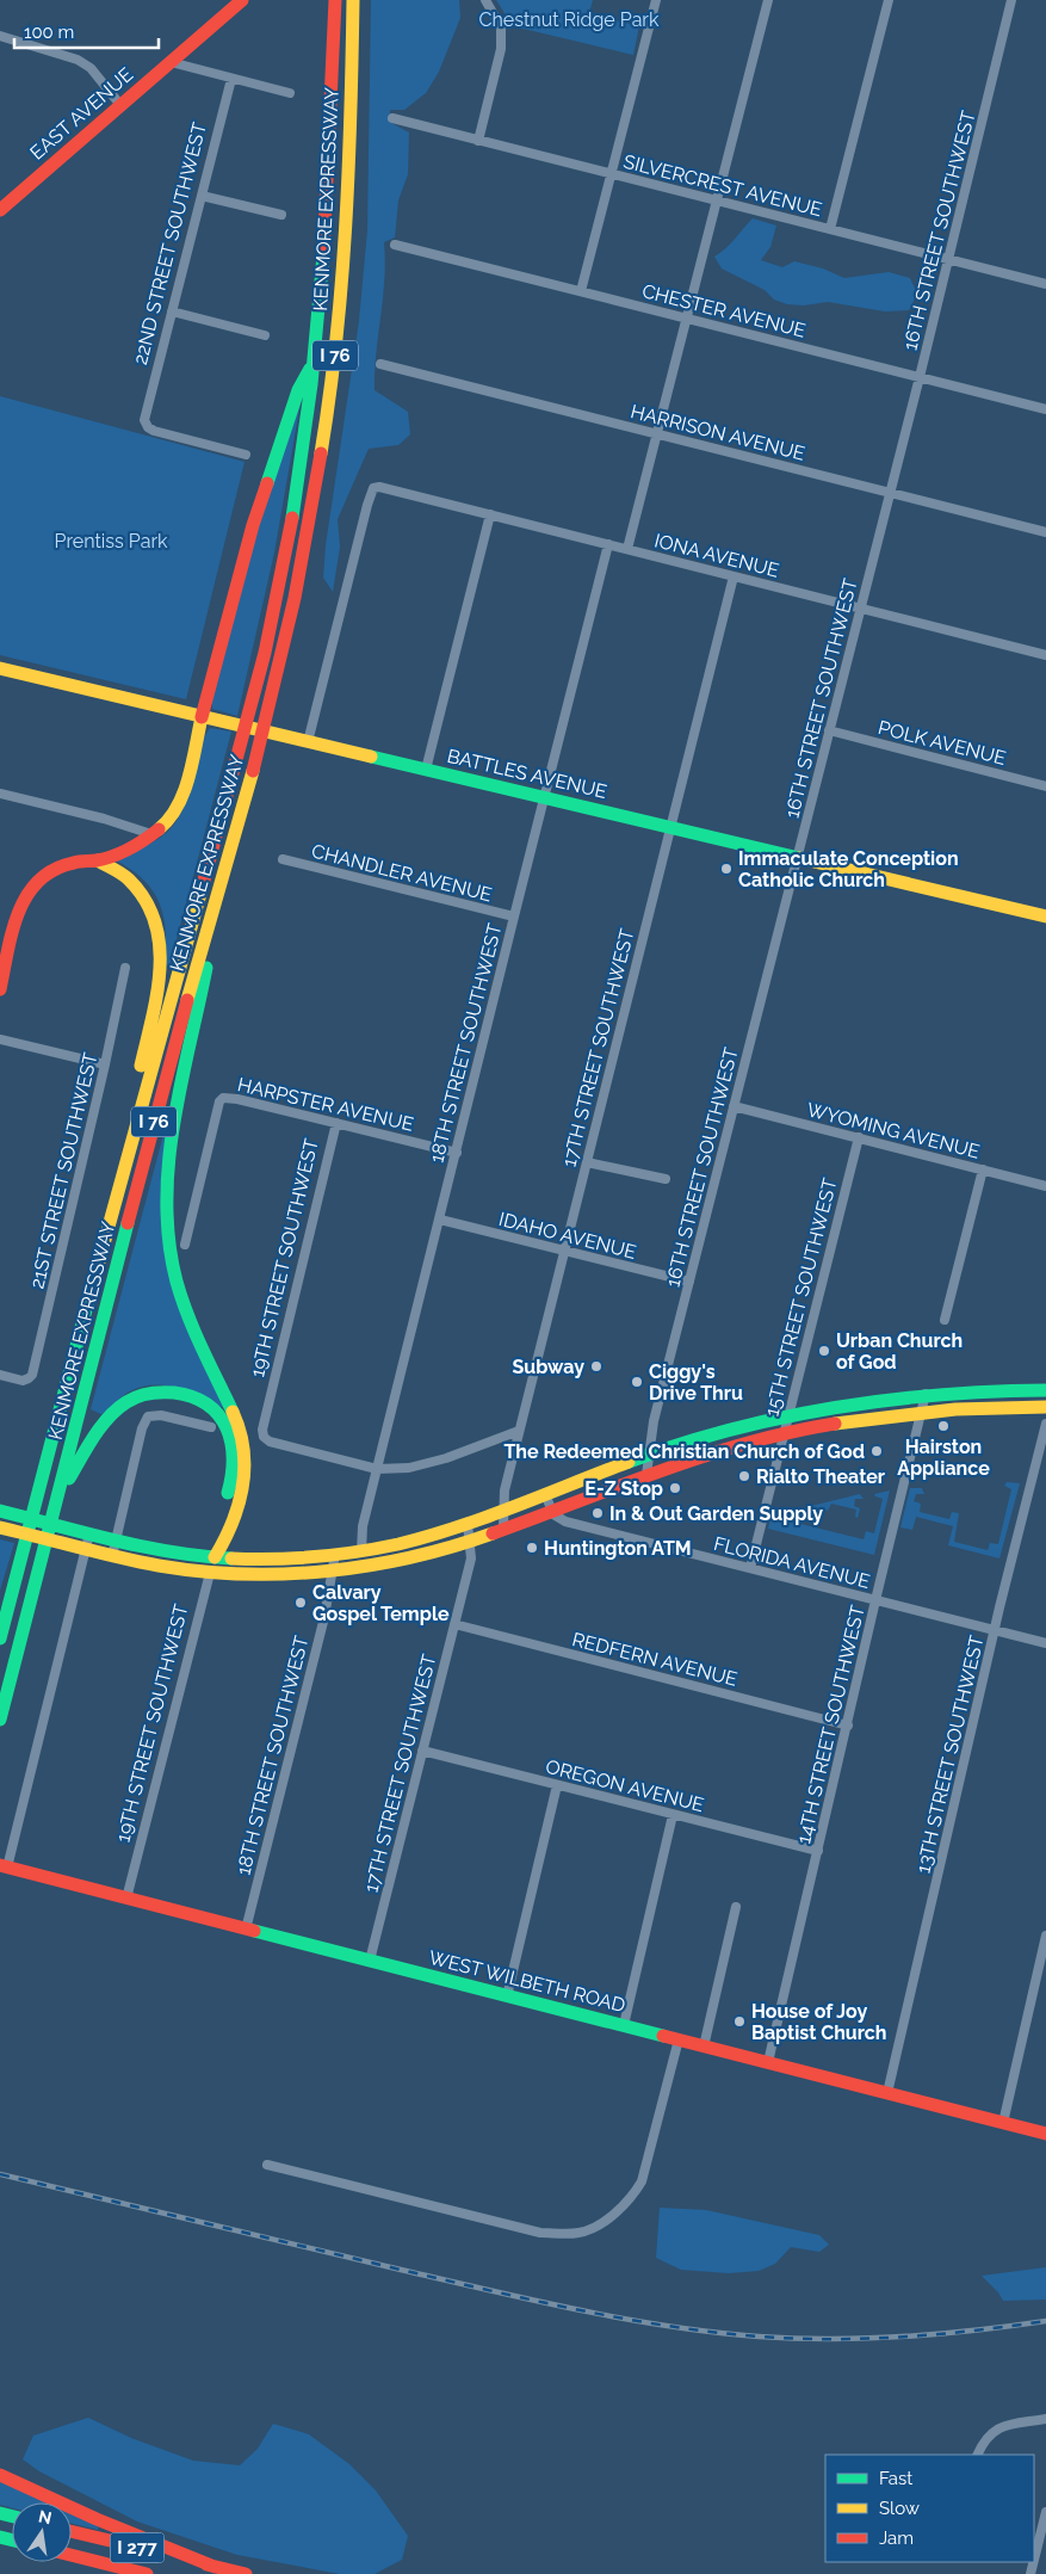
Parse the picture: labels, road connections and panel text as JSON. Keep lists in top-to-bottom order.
{
  "streets": {
    "main road": [
      "EAST AVENUE",
      "KENMORE EXPRESSWAY",
      "I 76",
      "BATTLES AVENUE",
      "19TH STREET SOUTHWEST",
      "WEST WILBETH ROAD",
      "I 277"
    ],
    "street": [
      "SILVERCREST AVENUE",
      "16TH STREET SOUTHWEST",
      "22ND STREET SOUTHWEST",
      "CHESTER AVENUE",
      "HARRISON AVENUE",
      "IONA AVENUE",
      "POLK AVENUE",
      "CHANDLER AVENUE",
      "18TH STREET SOUTHWEST",
      "17TH STREET SOUTHWEST",
      "HARPSTER AVENUE",
      "WYOMING AVENUE",
      "21ST STREET SOUTHWEST",
      "IDAHO AVENUE",
      "15TH STREET SOUTHWEST",
      "FLORIDA AVENUE",
      "REDFERN AVENUE",
      "14TH STREET SOUTHWEST",
      "13TH STREET SOUTHWEST",
      "OREGON AVENUE"
    ]
  },
  "crossings": [
    ["SILVERCREST AVENUE", "16TH STREET SOUTHWEST"],
    ["16TH STREET SOUTHWEST", "CHESTER AVENUE"],
    ["16TH STREET SOUTHWEST", "HARRISON AVENUE"],
    ["16TH STREET SOUTHWEST", "IONA AVENUE"],
    ["16TH STREET SOUTHWEST", "POLK AVENUE"],
    ["16TH STREET SOUTHWEST", "BATTLES AVENUE"],
    ["16TH STREET SOUTHWEST", "WYOMING AVENUE"],
    ["16TH STREET SOUTHWEST", "IDAHO AVENUE"],
    ["IONA AVENUE", "BATTLES AVENUE"],
    ["IONA AVENUE", "18TH STREET SOUTHWEST"],
    ["IONA AVENUE", "17TH STREET SOUTHWEST"],
    ["BATTLES AVENUE", "18TH STREET SOUTHWEST"],
    ["BATTLES AVENUE", "17TH STREET SOUTHWEST"],
    ["CHANDLER AVENUE", "18TH STREET SOUTHWEST"],
    ["18TH STREET SOUTHWEST", "HARPSTER AVENUE"],
    ["18TH STREET SOUTHWEST", "IDAHO AVENUE"],
    ["18TH STREET SOUTHWEST", "19TH STREET SOUTHWEST"],
    ["18TH STREET SOUTHWEST", "WEST WILBETH ROAD"],
    ["17TH STREET SOUTHWEST", "IDAHO AVENUE"],
    ["17TH STREET SOUTHWEST", "REDFERN AVENUE"],
    ["17TH STREET SOUTHWEST", "OREGON AVENUE"],
    ["17TH STREET SOUTHWEST", "WEST WILBETH ROAD"],
    ["HARPSTER AVENUE", "19TH STREET SOUTHWEST"],
    ["WYOMING AVENUE", "15TH STREET SOUTHWEST"],
    ["19TH STREET SOUTHWEST", "WEST WILBETH ROAD"],
    ["15TH STREET SOUTHWEST", "FLORIDA AVENUE"],
    ["FLORIDA AVENUE", "14TH STREET SOUTHWEST"],
    ["FLORIDA AVENUE", "13TH STREET SOUTHWEST"],
    ["REDFERN AVENUE", "14TH STREET SOUTHWEST"],
    ["14TH STREET SOUTHWEST", "OREGON AVENUE"],
    ["14TH STREET SOUTHWEST", "WEST WILBETH ROAD"],
    ["13TH STREET SOUTHWEST", "WEST WILBETH ROAD"]
  ],
  "parks": ["Chestnut Ridge Park", "Prentiss Park"],
  "places": [
    "Immaculate Conception Catholic Church",
    "Urban Church of God",
    "Subway",
    "Ciggy's Drive Thru",
    "Hairston Appliance",
    "The Redeemed Christian Church of God",
    "Rialto Theater",
    "E-Z Stop",
    "In & Out Garden Supply",
    "Huntington ATM",
    "Calvary Gospel Temple",
    "House of Joy Baptist Church"
  ],
  "legend": ["Fast", "Slow", "Jam"],
  "scale_bar": "100 m",
  "north": "top"
}
